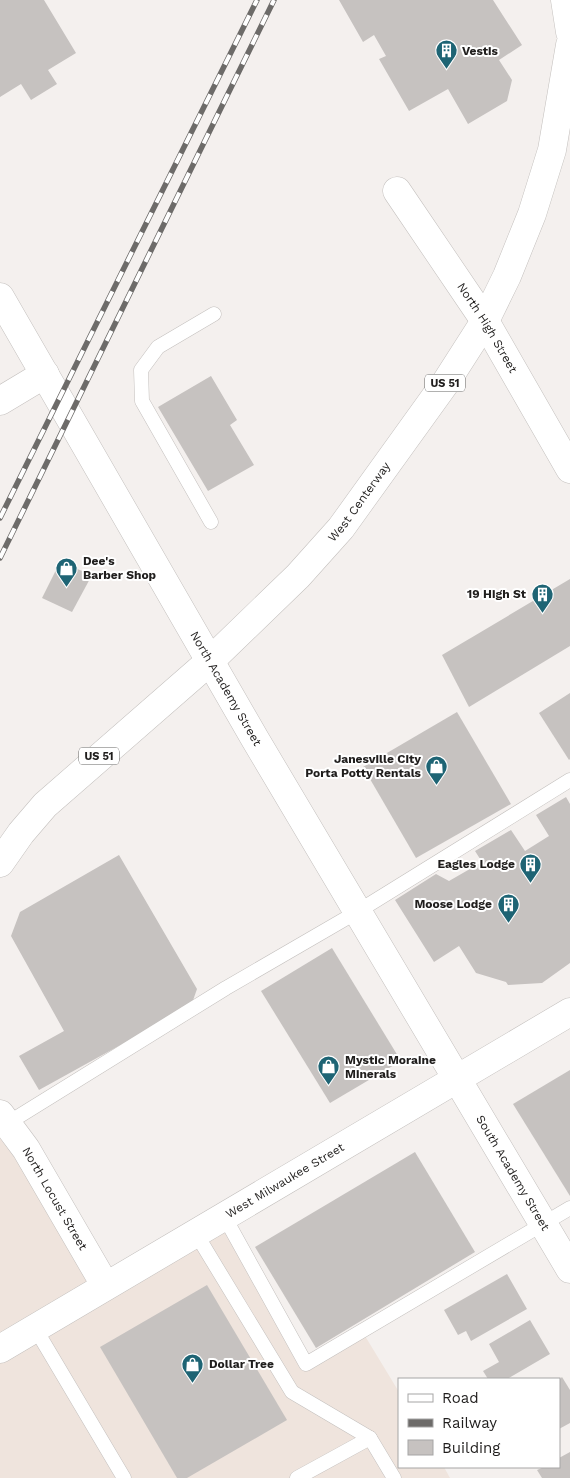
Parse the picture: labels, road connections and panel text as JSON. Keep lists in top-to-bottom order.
{
  "streets": {
    "main road": [
      "North High Street",
      "US 51",
      "West Centerway",
      "North Academy Street",
      "South Academy Street",
      "West Milwaukee Street",
      "North Locust Street"
    ]
  },
  "crossings": [
    ["North High Street", "West Centerway"],
    ["West Centerway", "North Academy Street"],
    ["North Academy Street", "South Academy Street"],
    ["North Academy Street", "West Milwaukee Street"],
    ["South Academy Street", "West Milwaukee Street"],
    ["West Milwaukee Street", "North Locust Street"]
  ],
  "places": {
    "building": [
      "Vestis",
      "19 High St",
      "Eagles Lodge",
      "Moose Lodge"
    ],
    "shop": [
      "Dee's Barber Shop",
      "Janesville City Porta Potty Rentals",
      "Mystic Moraine Minerals",
      "Dollar Tree"
    ]
  },
  "legend": ["Road", "Railway", "Building"]
}
